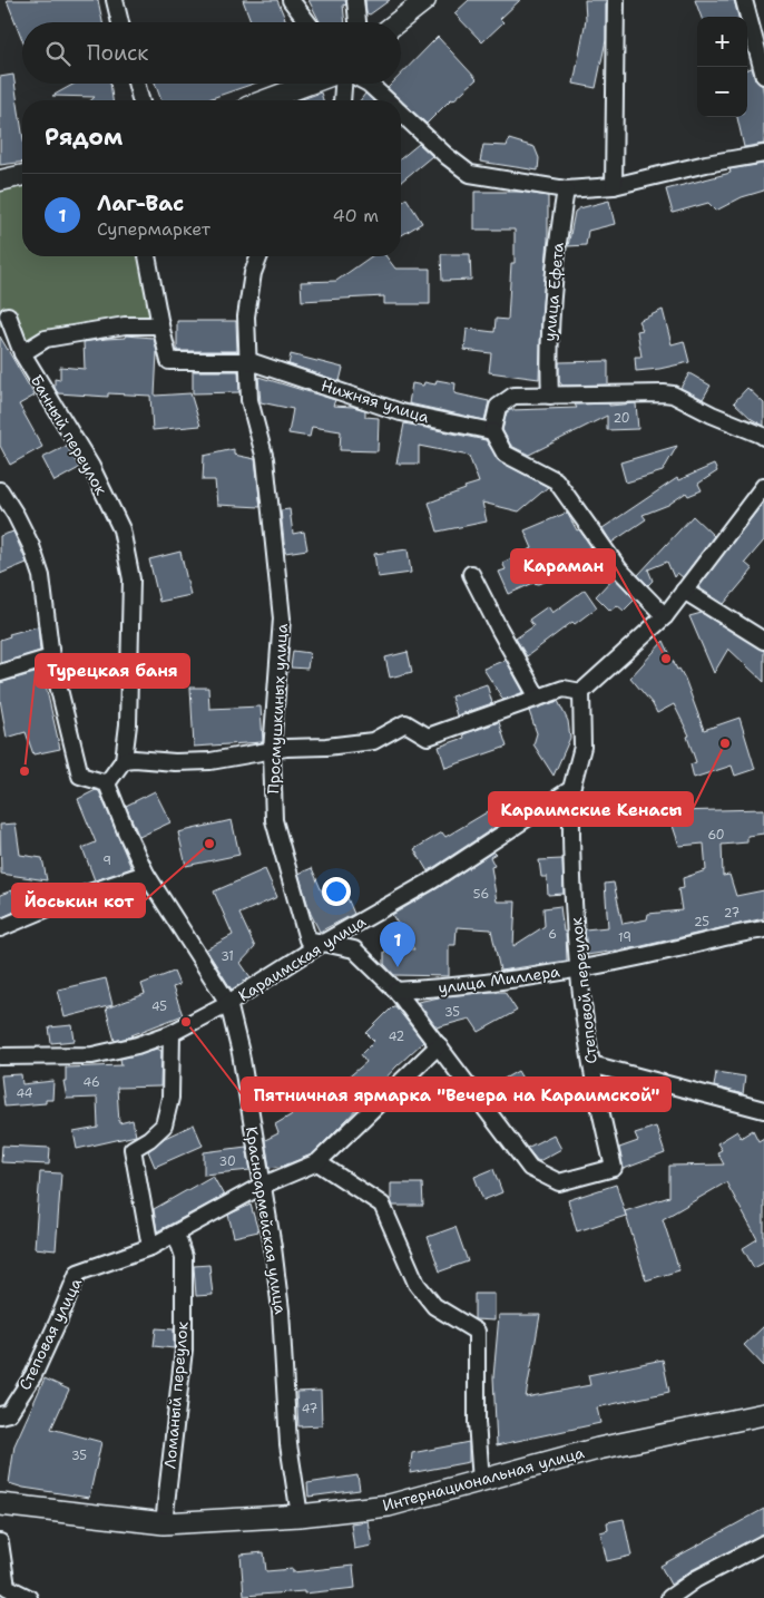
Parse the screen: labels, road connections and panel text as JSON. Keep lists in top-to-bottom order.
{
  "streets": {
    "main road": ["Интернациональная улица"],
    "street": [
      "улица Ефета",
      "Нижняя улица",
      "Банный переулок",
      "Просмушкиных улица",
      "Караимская улица",
      "улица Миллера",
      "Степовой переулок",
      "Красноармейская улица",
      "Степовая улица",
      "Ломаный переулок"
    ]
  },
  "crossings": [
    ["Нижняя улица", "Просмушкиных улица"],
    ["Банный переулок", "Красноармейская улица"],
    ["Просмушкиных улица", "Караимская улица"],
    ["Просмушкиных улица", "улица Миллера"],
    ["Просмушкиных улица", "Степовой переулок"],
    ["Просмушкиных улица", "Степовая улица"],
    ["Караимская улица", "Степовой переулок"],
    ["Караимская улица", "Красноармейская улица"],
    ["улица Миллера", "Степовой переулок"],
    ["Красноармейская улица", "Степовая улица"],
    ["Красноармейская улица", "Интернациональная улица"],
    ["Степовая улица", "Ломаный переулок"],
    ["Ломаный переулок", "Интернациональная улица"]
  ],
  "places": [
    "Караман",
    "Караимские Кенасы",
    "Турецкая баня",
    "Йоськин кот",
    "Пятничная ярмарка \"Вечера на Караимской\""
  ],
  "house_numbers": [
    "20",
    "60",
    "9",
    "56",
    "27",
    "25",
    "6",
    "19",
    "31",
    "45",
    "35",
    "42",
    "46",
    "44",
    "30",
    "47",
    "35"
  ],
  "page": {
    "map_buttons": ["+", "−"],
    "search": "Поиск",
    "heading": "Рядом",
    "list": [
      {
        "mark": "1",
        "name": "Лаг-Вас",
        "note": "Супермаркет",
        "value": "40 m"
      }
    ],
    "pins": "1"
  }
}
